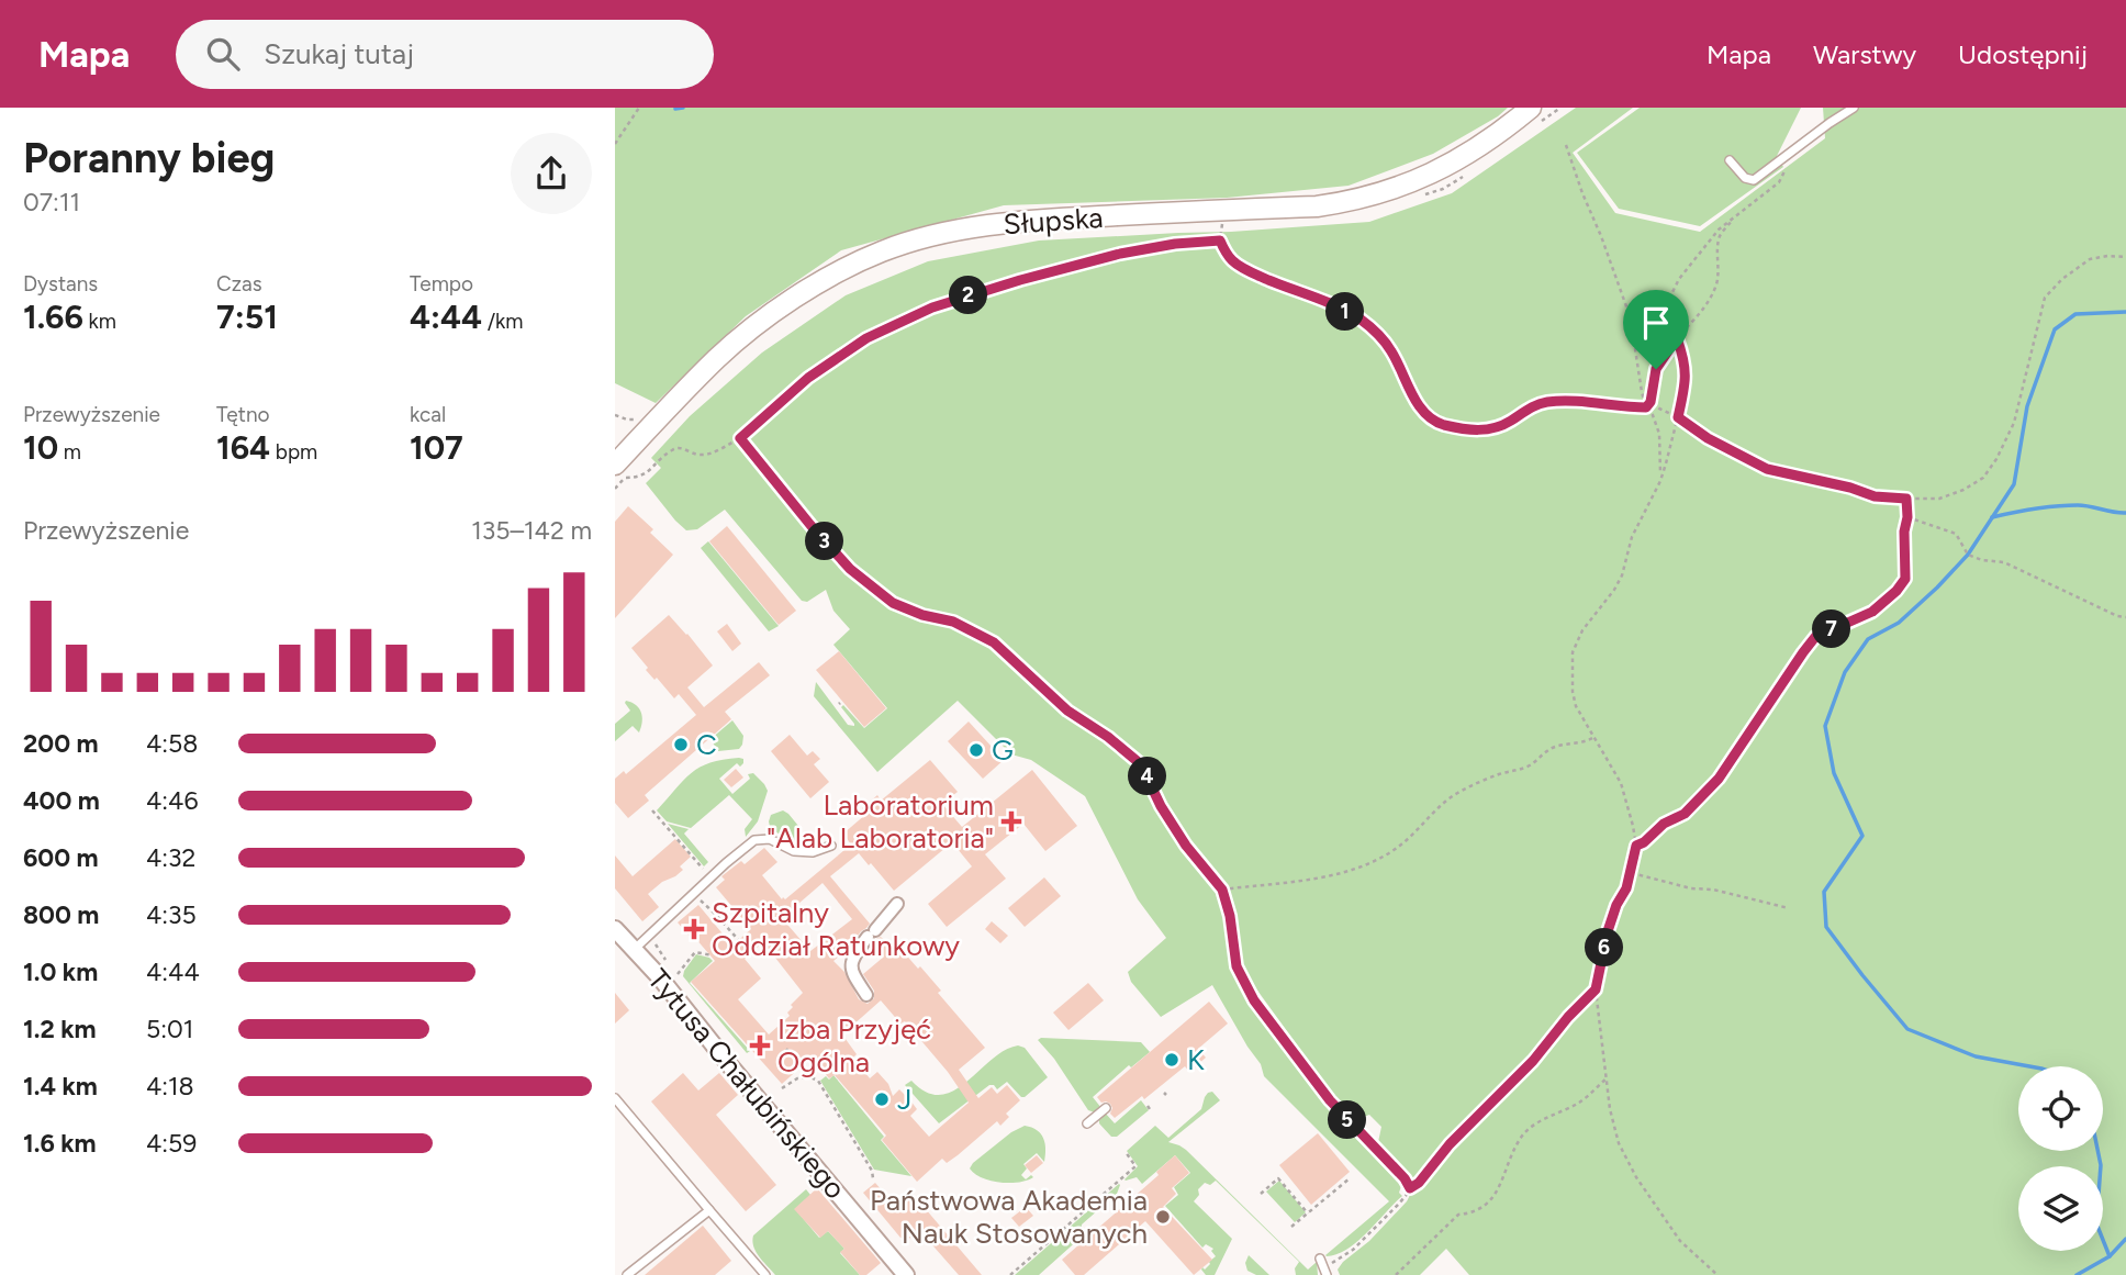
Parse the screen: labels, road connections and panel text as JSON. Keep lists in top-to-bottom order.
{
  "streets": {
    "street": ["Słupska", "Tytusa Chałubińskiego"]
  },
  "places": {
    "other": [
      "C",
      "G",
      "K",
      "J",
      "Państwowa Akademia Nauk Stosowanych"
    ],
    "health": ["Laboratorium \"Alab Laboratoria\"", "Szpitalny Oddział Ratunkowy", "Izba Przyjęć Ogólna"]
  },
  "page": {
    "header": "Mapa",
    "search": "Szukaj tutaj",
    "nav": ["Mapa", "Warstwy", "Udostępnij"],
    "heading": ["Poranny bieg", "07:11"],
    "stats": [
      ["Dystans", "1.66 km"],
      ["Czas", "7:51"],
      ["Tempo", "4:44 /km"],
      ["Przewyższenie", "10 m"],
      ["Tętno", "164 bpm"],
      ["kcal", "107"]
    ],
    "pins": [
      "2",
      "1",
      "3",
      "7",
      "4",
      "6",
      "5"
    ],
    "chart": ["Przewyższenie", "135–142 m"],
    "list": [
      {
        "name": "200 m",
        "note": "4:58"
      },
      {
        "name": "400 m",
        "note": "4:46"
      },
      {
        "name": "600 m",
        "note": "4:32"
      },
      {
        "name": "800 m",
        "note": "4:35"
      },
      {
        "name": "1.0 km",
        "note": "4:44"
      },
      {
        "name": "1.2 km",
        "note": "5:01"
      },
      {
        "name": "1.4 km",
        "note": "4:18"
      },
      {
        "name": "1.6 km",
        "note": "4:59"
      }
    ]
  }
}
